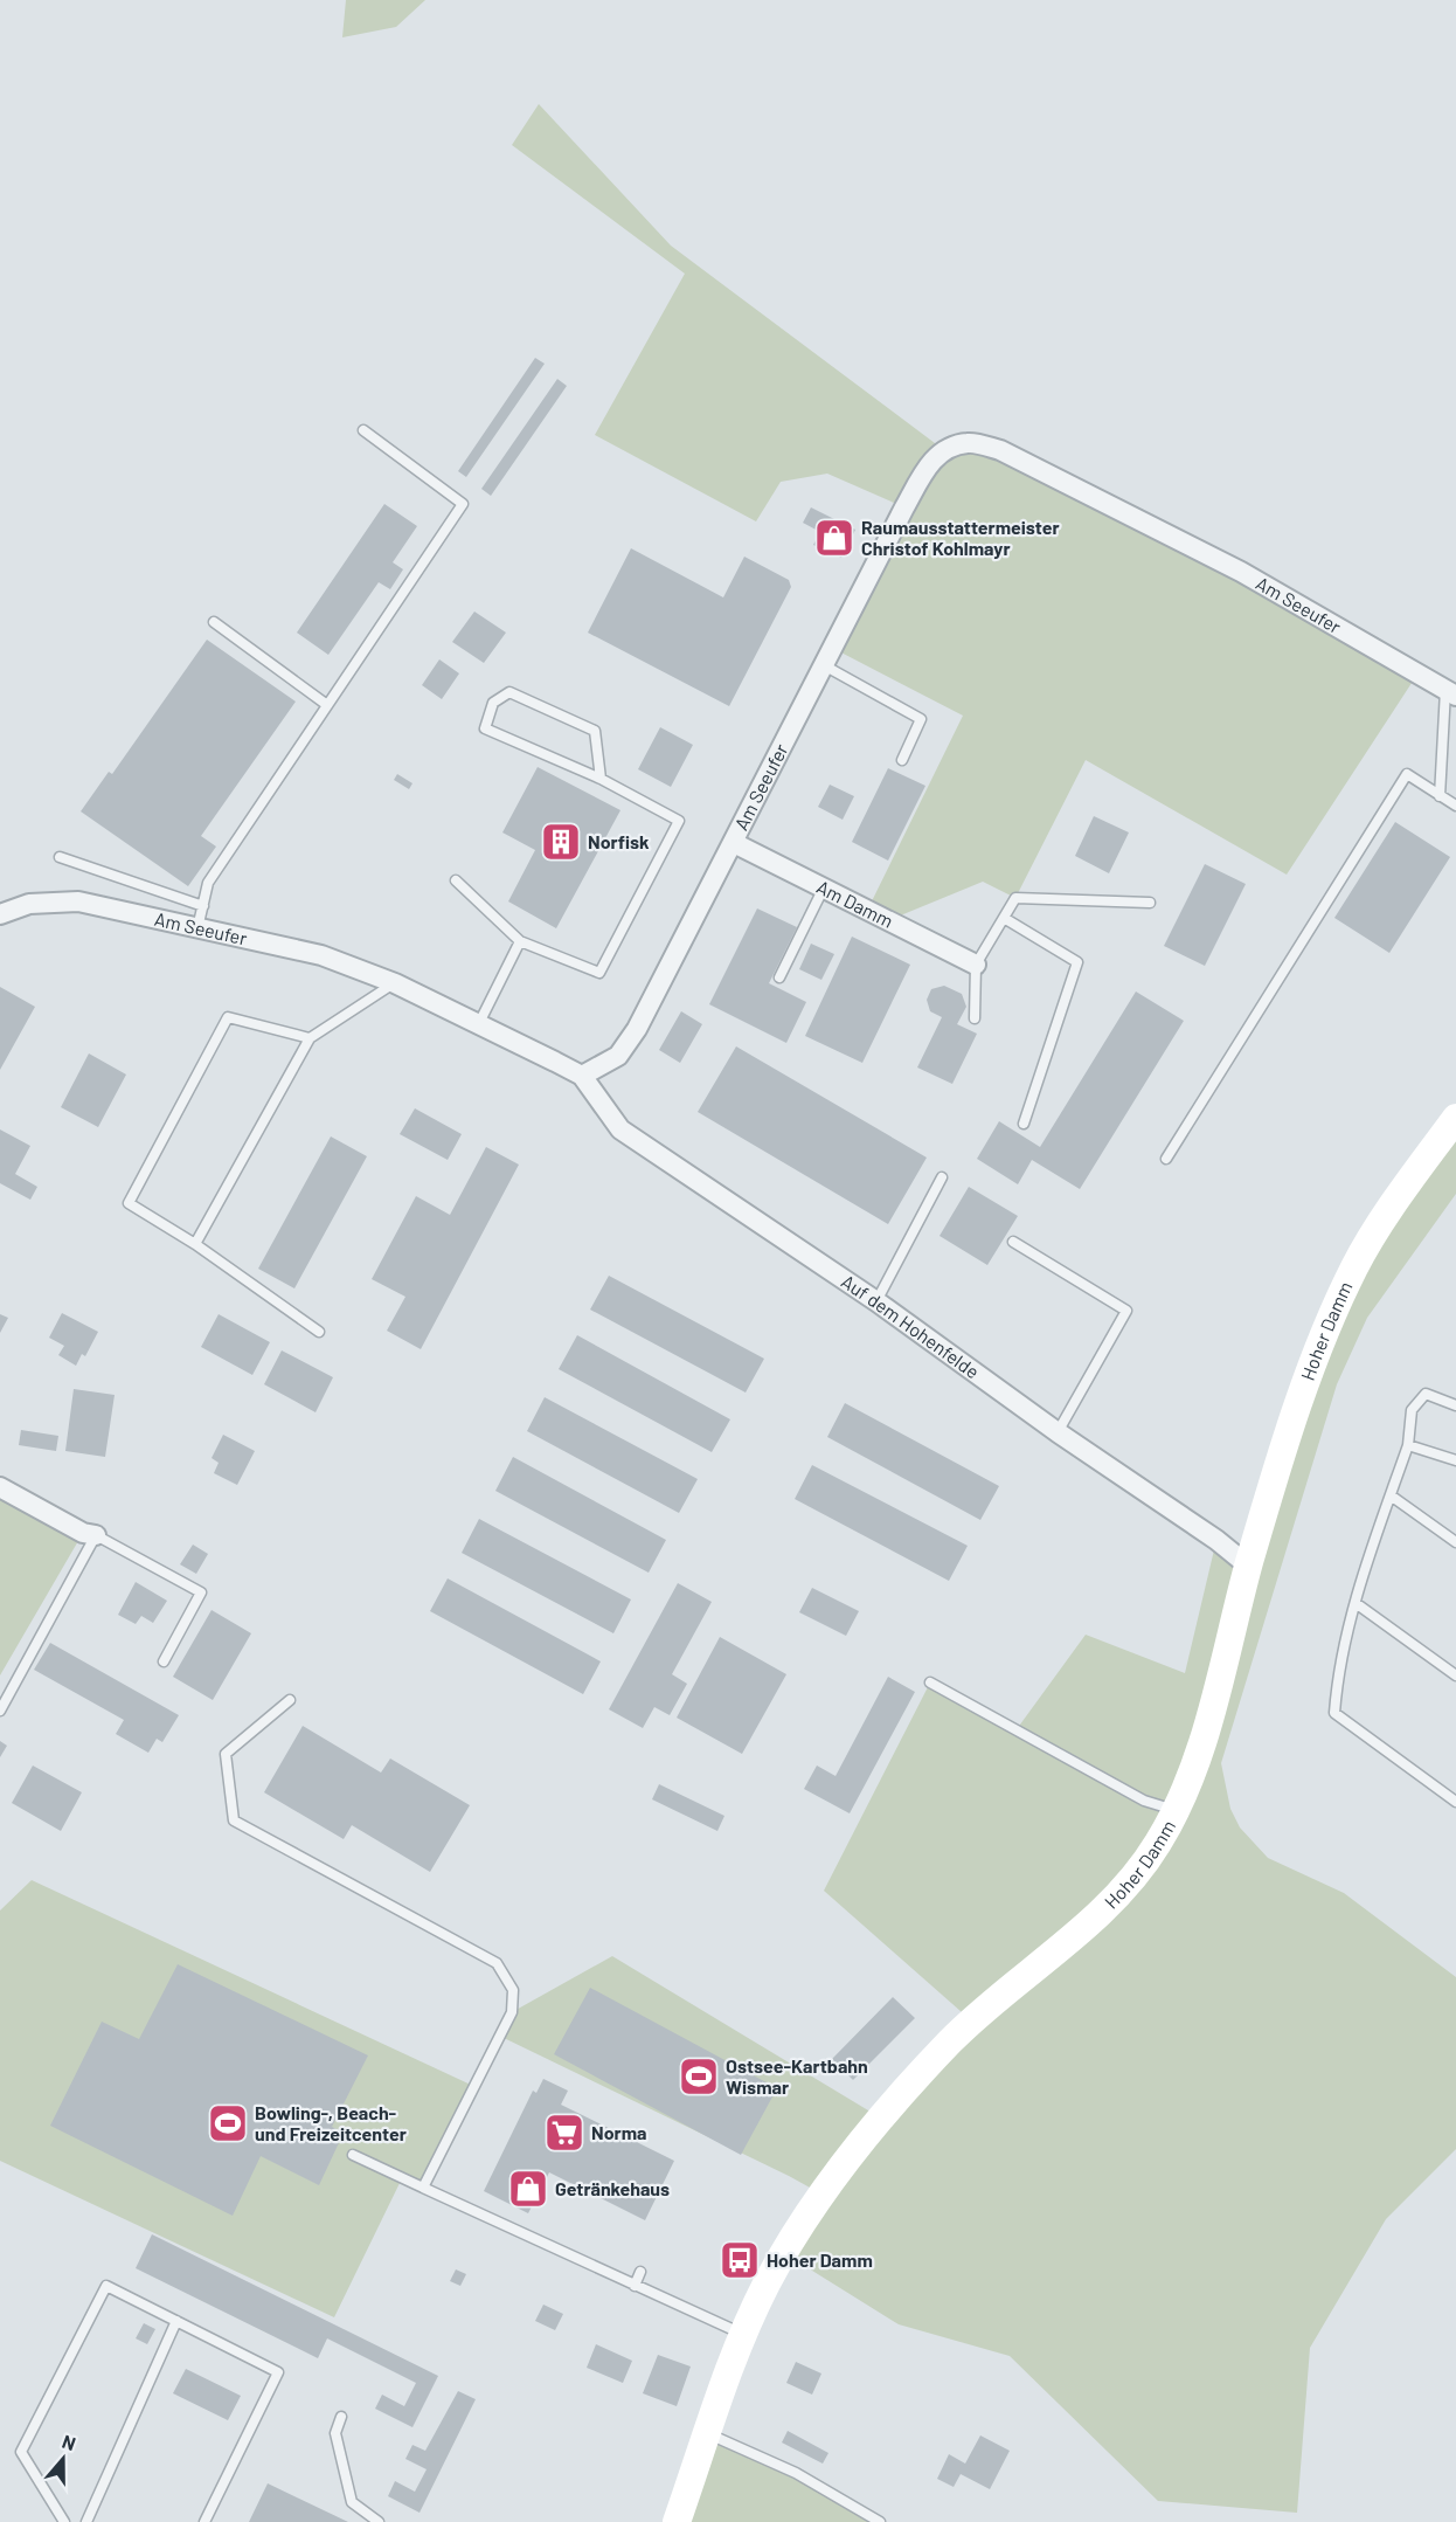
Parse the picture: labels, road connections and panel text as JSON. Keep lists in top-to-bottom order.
{
  "streets": {
    "main road": ["Hoher Damm"],
    "street": ["Am Seeufer", "Am Damm", "Auf dem Hohenfelde"]
  },
  "crossings": [
    ["Am Seeufer", "Am Damm"],
    ["Am Seeufer", "Auf dem Hohenfelde"],
    ["Auf dem Hohenfelde", "Hoher Damm"]
  ],
  "places": {
    "shop": ["Raumausstattermeister Christof Kohlmayr", "Getränkehaus"],
    "building": ["Norfisk"],
    "sports": ["Ostsee-Kartbahn Wismar", "Bowling-, Beach- und Freizeitcenter"],
    "supermarket": ["Norma"],
    "bus stop": ["Hoher Damm"]
  },
  "north": "top"
}
